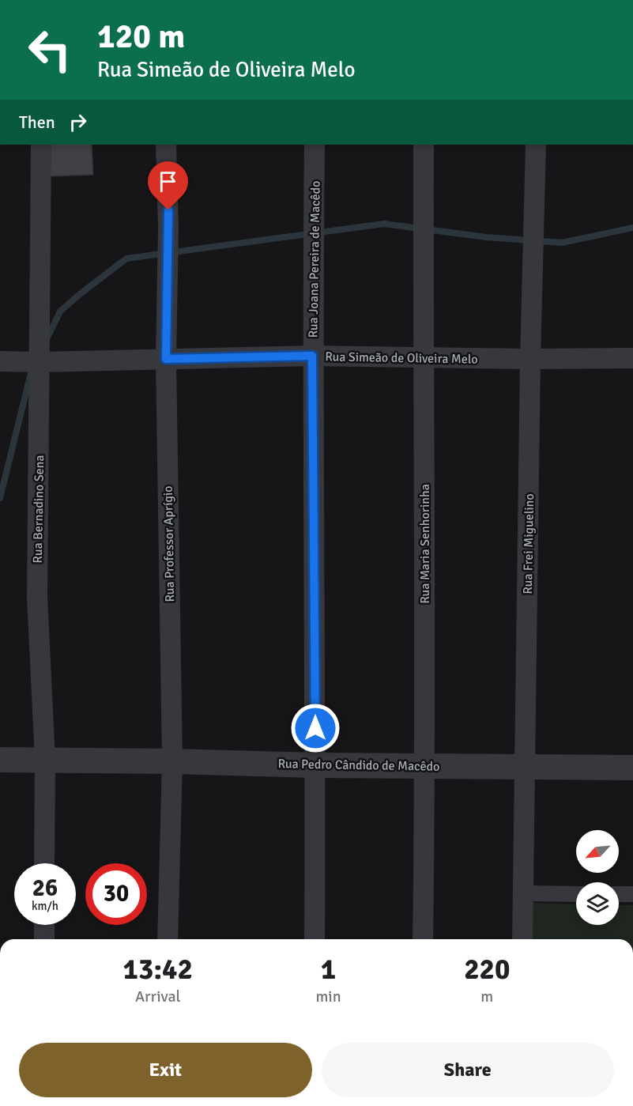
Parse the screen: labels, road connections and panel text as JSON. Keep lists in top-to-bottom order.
{
  "streets": {
    "street": [
      "Rua Joana Pereira de Macêdo",
      "Rua Simeão de Oliveira Melo",
      "Rua Bernadino Sena",
      "Rua Professor Aprígio",
      "Rua Maria Senhorinha",
      "Rua Frei Miguelino",
      "Rua Pedro Cândido de Macêdo"
    ]
  },
  "crossings": [
    ["Rua Joana Pereira de Macêdo", "Rua Simeão de Oliveira Melo"],
    ["Rua Joana Pereira de Macêdo", "Rua Pedro Cândido de Macêdo"],
    ["Rua Simeão de Oliveira Melo", "Rua Bernadino Sena"],
    ["Rua Simeão de Oliveira Melo", "Rua Professor Aprígio"],
    ["Rua Simeão de Oliveira Melo", "Rua Maria Senhorinha"],
    ["Rua Simeão de Oliveira Melo", "Rua Frei Miguelino"],
    ["Rua Bernadino Sena", "Rua Pedro Cândido de Macêdo"],
    ["Rua Professor Aprígio", "Rua Pedro Cândido de Macêdo"],
    ["Rua Maria Senhorinha", "Rua Pedro Cândido de Macêdo"],
    ["Rua Frei Miguelino", "Rua Pedro Cândido de Macêdo"]
  ],
  "north": "bottom left",
  "page": {
    "turn": ["120 m", "Rua Simeão de Oliveira Melo"],
    "then": "Then",
    "speed": "26 km/h",
    "limit": "30",
    "eta": [
      "13:42",
      "Arrival",
      "1",
      "min",
      "220",
      "m"
    ],
    "buttons": ["Exit", "Share"]
  }
}
